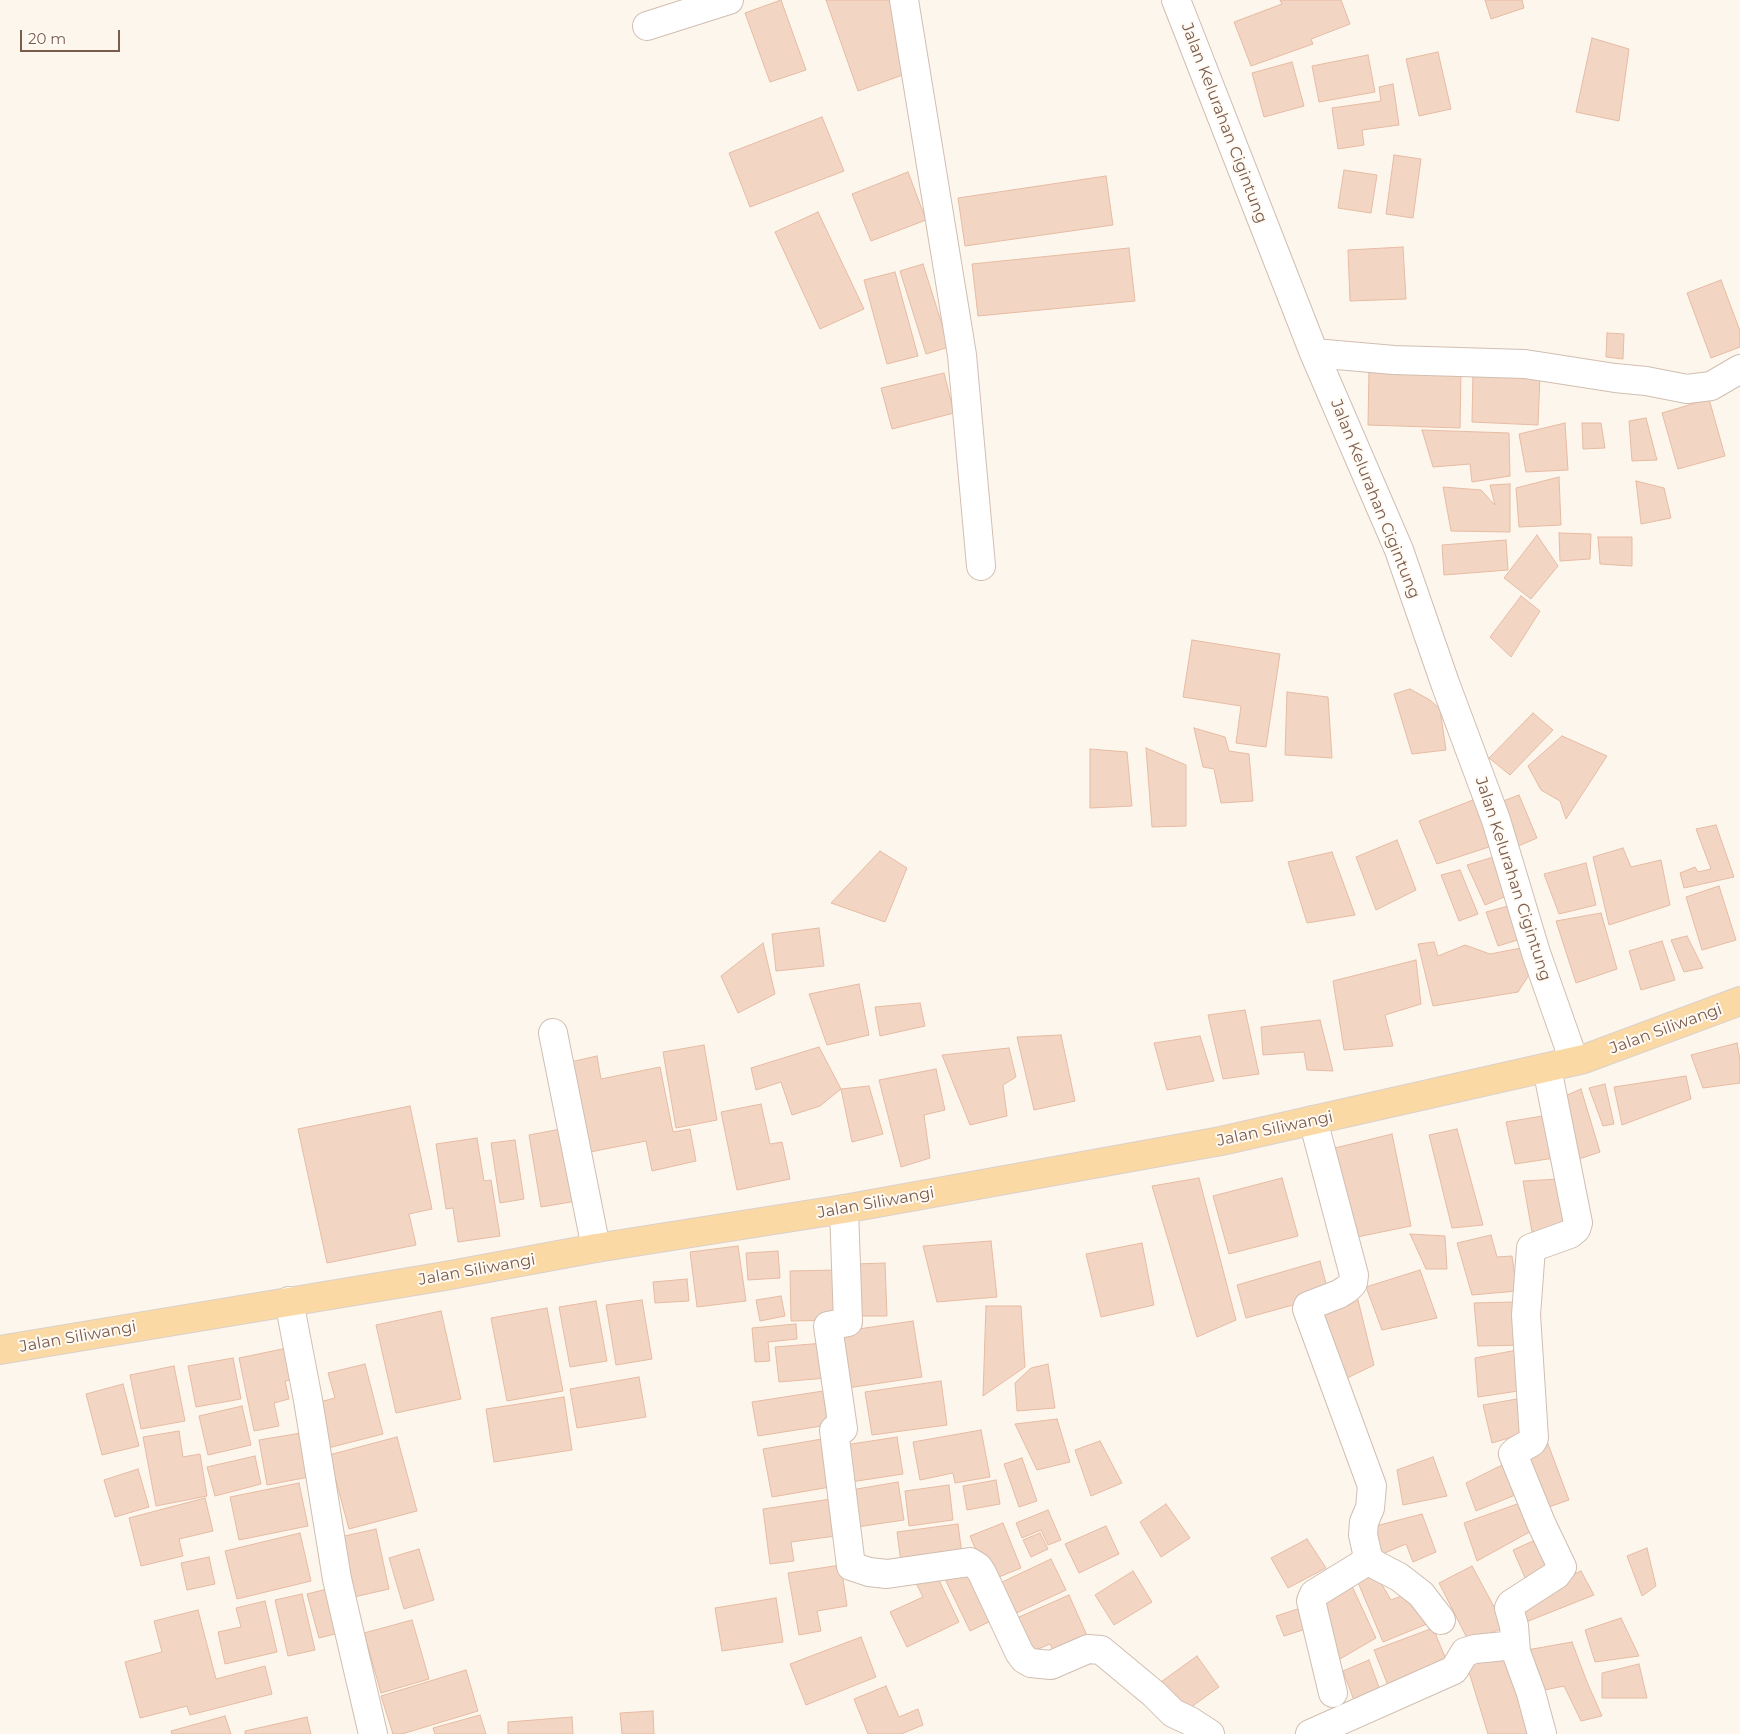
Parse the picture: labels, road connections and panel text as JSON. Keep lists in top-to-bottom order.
{
  "streets": {
    "main road": ["Jalan Siliwangi"],
    "street": ["Jalan Kelurahan Cigintung"]
  },
  "crossings": [
    ["Jalan Kelurahan Cigintung", "Jalan Siliwangi"]
  ],
  "scale_bar": "20 m"
}
